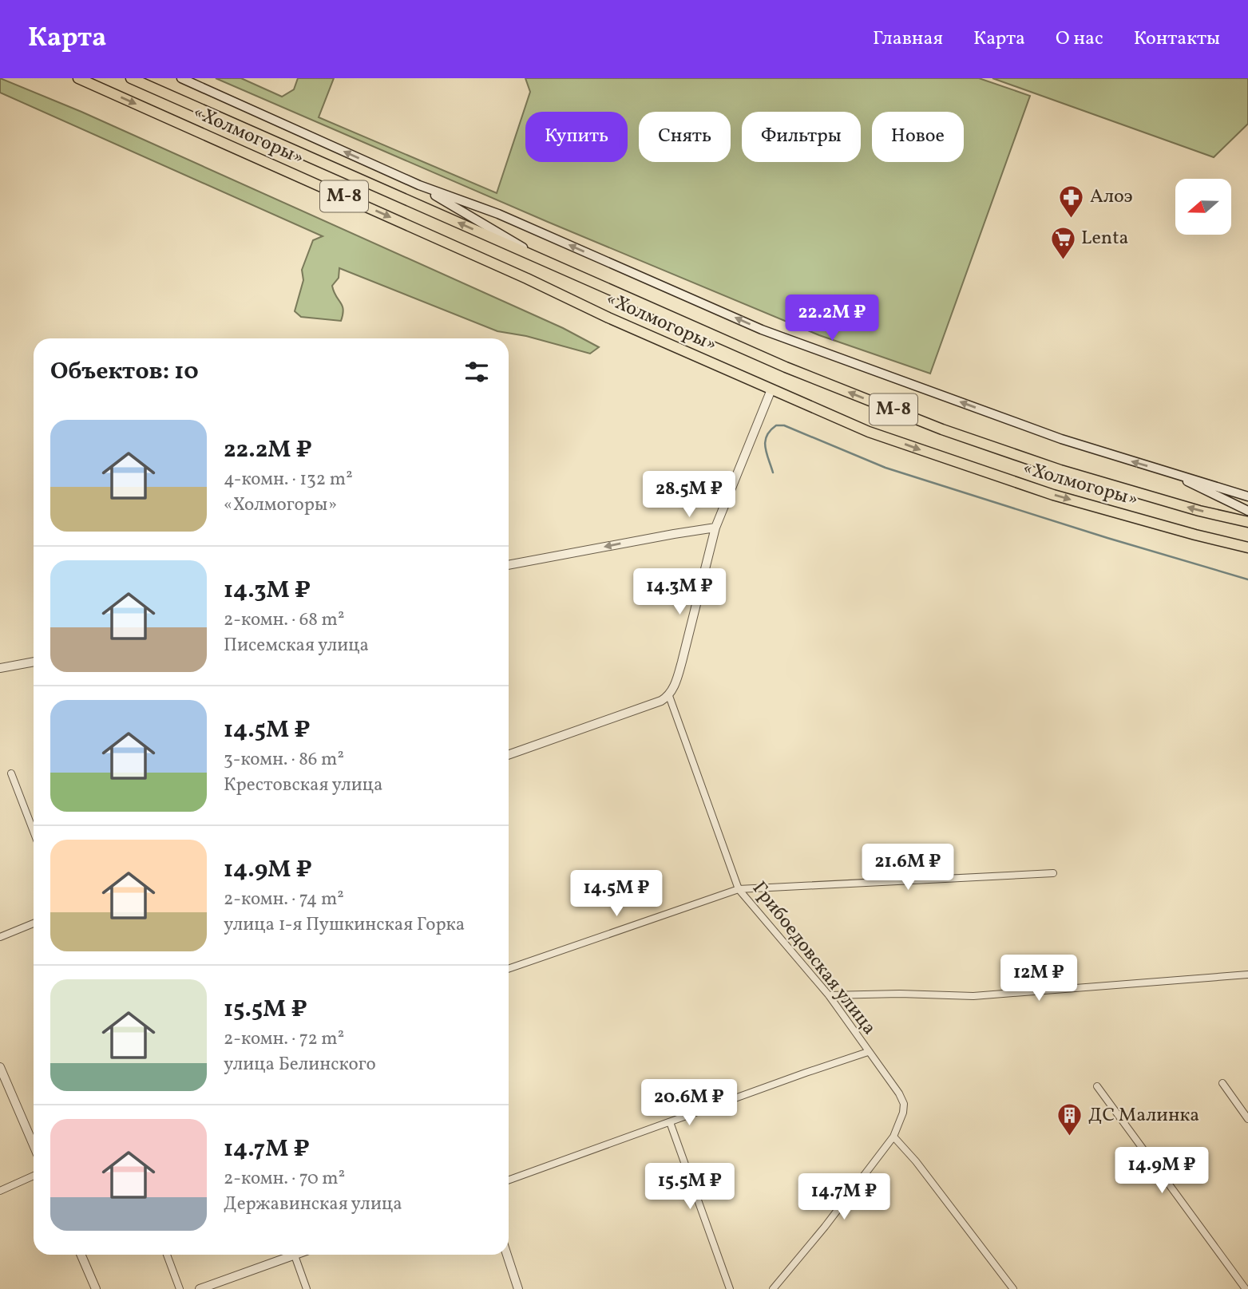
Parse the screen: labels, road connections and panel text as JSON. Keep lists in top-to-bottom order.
{
  "streets": {
    "highway": ["«Холмогоры»", "М-8"],
    "street": ["Грибоедовская улица"]
  },
  "places": {
    "pharmacy": ["Алоэ"],
    "supermarket": ["Lenta"],
    "building": ["ДС Малинка"]
  },
  "north": "left",
  "page": {
    "header": "Карта",
    "nav": [
      "Главная",
      "Карта",
      "О нас",
      "Контакты"
    ],
    "chip": [
      "Купить",
      "Снять",
      "Фильтры",
      "Новое"
    ],
    "price": [
      "22.2M ₽",
      "28.5M ₽",
      "14.3M ₽",
      "21.6M ₽",
      "14.5M ₽",
      "12M ₽",
      "20.6M ₽",
      "14.9M ₽",
      "15.5M ₽",
      "14.7M ₽"
    ],
    "heading": "Объектов: 10",
    "list": [
      {
        "name": "22.2M ₽",
        "note": "4-комн. · 132 m² · «Холмогоры»"
      },
      {
        "name": "14.3M ₽",
        "note": "2-комн. · 68 m² · Писемская улица"
      },
      {
        "name": "14.5M ₽",
        "note": "3-комн. · 86 m² · Крестовская улица"
      },
      {
        "name": "14.9M ₽",
        "note": "2-комн. · 74 m² · улица 1-я Пушкинская Горка"
      },
      {
        "name": "15.5M ₽",
        "note": "2-комн. · 72 m² · улица Белинского"
      },
      {
        "name": "14.7M ₽",
        "note": "2-комн. · 70 m² · Державинская улица"
      }
    ]
  }
}
